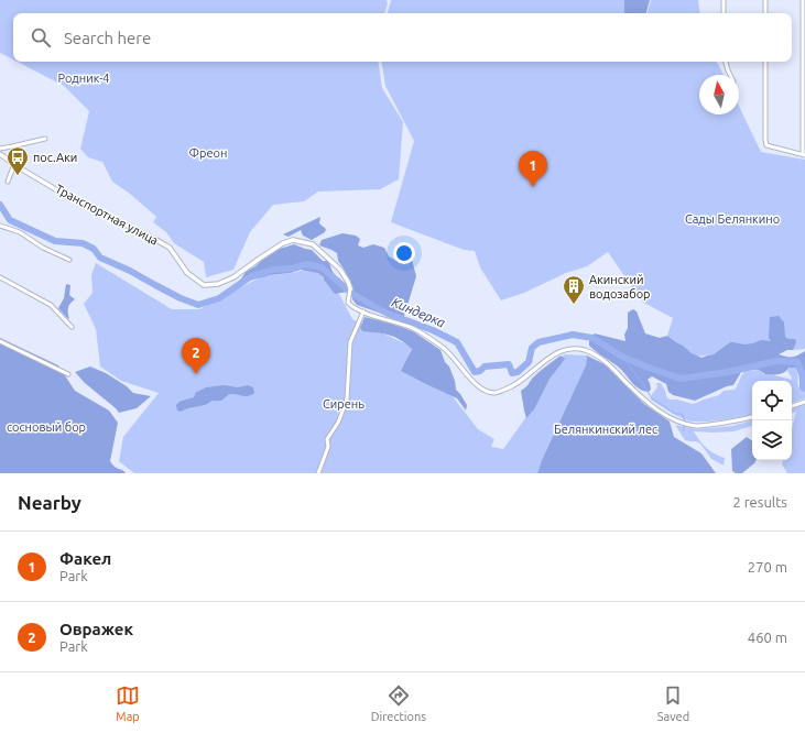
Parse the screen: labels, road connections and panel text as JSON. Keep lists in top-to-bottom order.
{
  "streets": {
    "street": ["Транспортная улица"]
  },
  "water": ["Киндерка"],
  "parks": [
    "Родник-4",
    "Фреон",
    "Сады Белянкино",
    "Сирень",
    "сосновый бор",
    "Белянкинский лес"
  ],
  "places": {
    "bus stop": ["пос.Аки"],
    "building": ["Акинский водозабор"]
  },
  "north": "top",
  "page": {
    "search": "Search here",
    "pins": ["1", "2"],
    "heading": ["Nearby", "2 results"],
    "list": [
      {
        "mark": "1",
        "name": "Факел",
        "note": "Park",
        "value": "270 m"
      },
      {
        "mark": "2",
        "name": "Овражек",
        "note": "Park",
        "value": "460 m"
      }
    ],
    "nav": ["Map", "Directions", "Saved"]
  }
}
